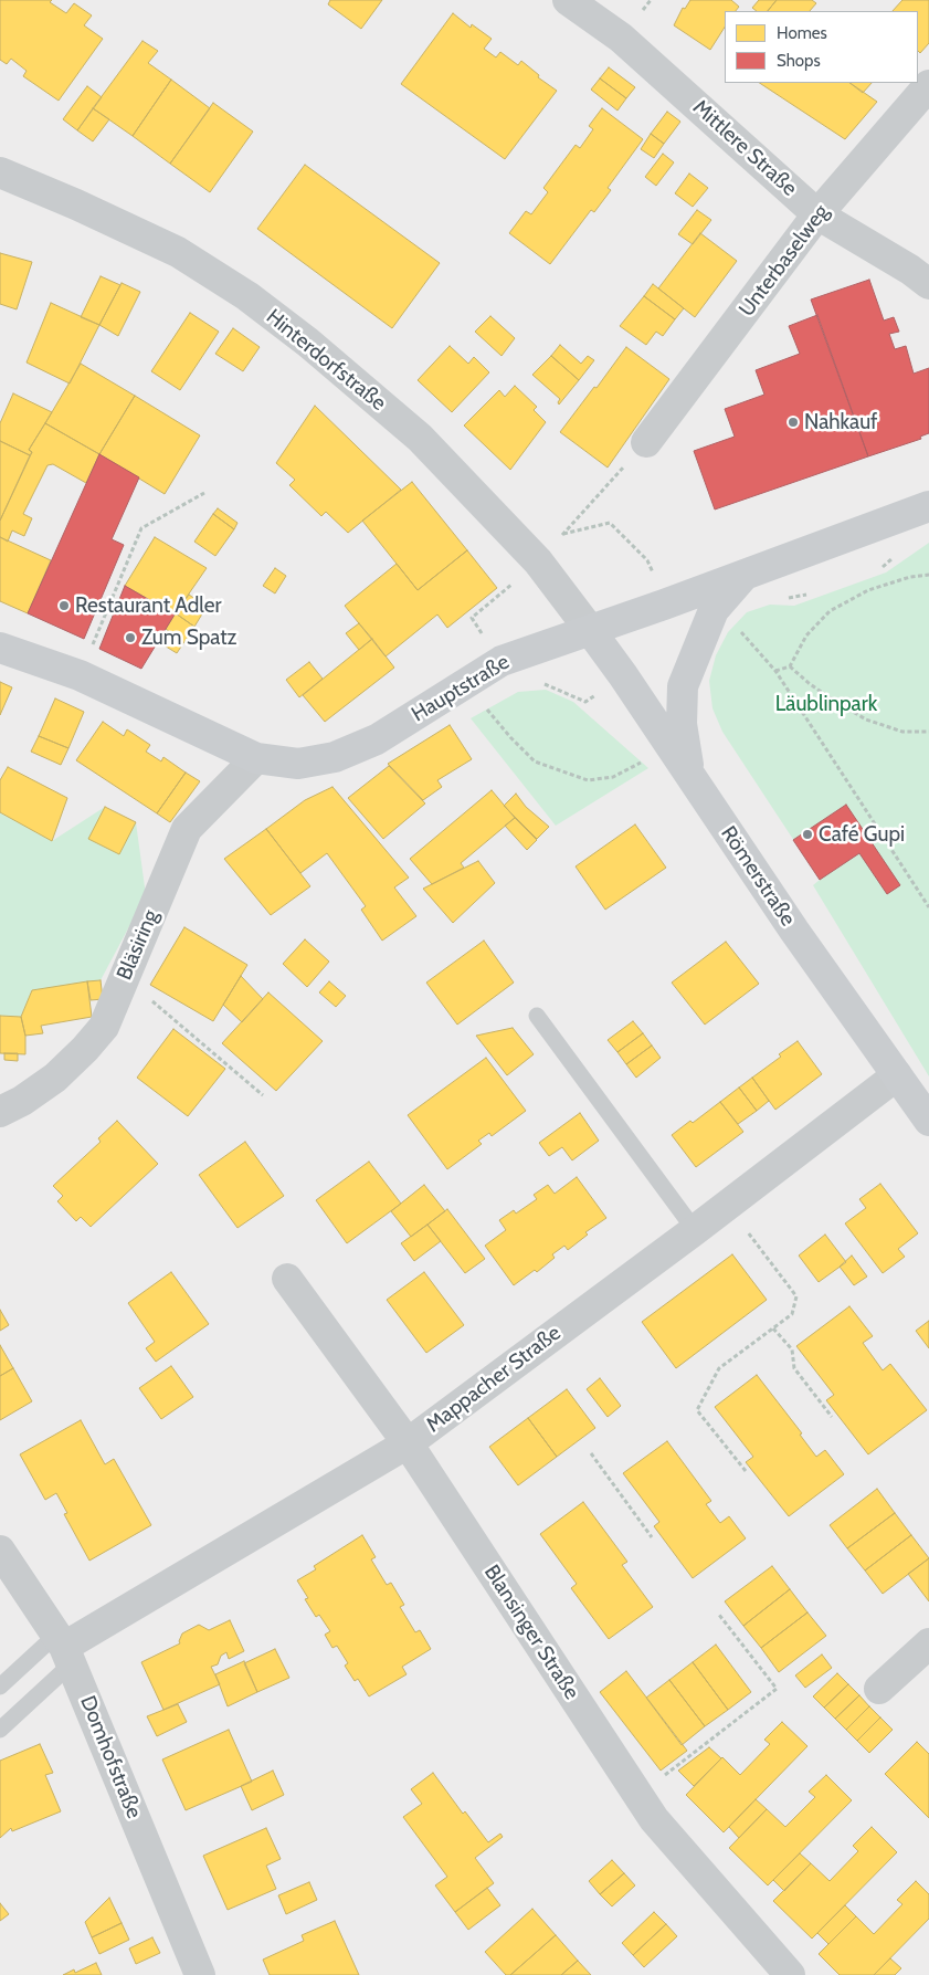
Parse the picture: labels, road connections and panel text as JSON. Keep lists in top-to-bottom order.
{
  "streets": {
    "street": [
      "Mittlere Straße",
      "Unterbaselweg",
      "Hinterdorfstraße",
      "Hauptstraße",
      "Römerstraße",
      "Bläsiring",
      "Mappacher Straße",
      "Blansinger Straße",
      "Domhofstraße"
    ]
  },
  "crossings": [
    ["Mittlere Straße", "Unterbaselweg"],
    ["Hinterdorfstraße", "Hauptstraße"],
    ["Hinterdorfstraße", "Römerstraße"],
    ["Hauptstraße", "Römerstraße"],
    ["Hauptstraße", "Bläsiring"],
    ["Römerstraße", "Mappacher Straße"],
    ["Mappacher Straße", "Blansinger Straße"],
    ["Mappacher Straße", "Domhofstraße"]
  ],
  "parks": ["Läublinpark"],
  "places": [
    "Nahkauf",
    "Restaurant Adler",
    "Zum Spatz",
    "Café Gupi"
  ],
  "legend": ["Homes", "Shops"]
}
